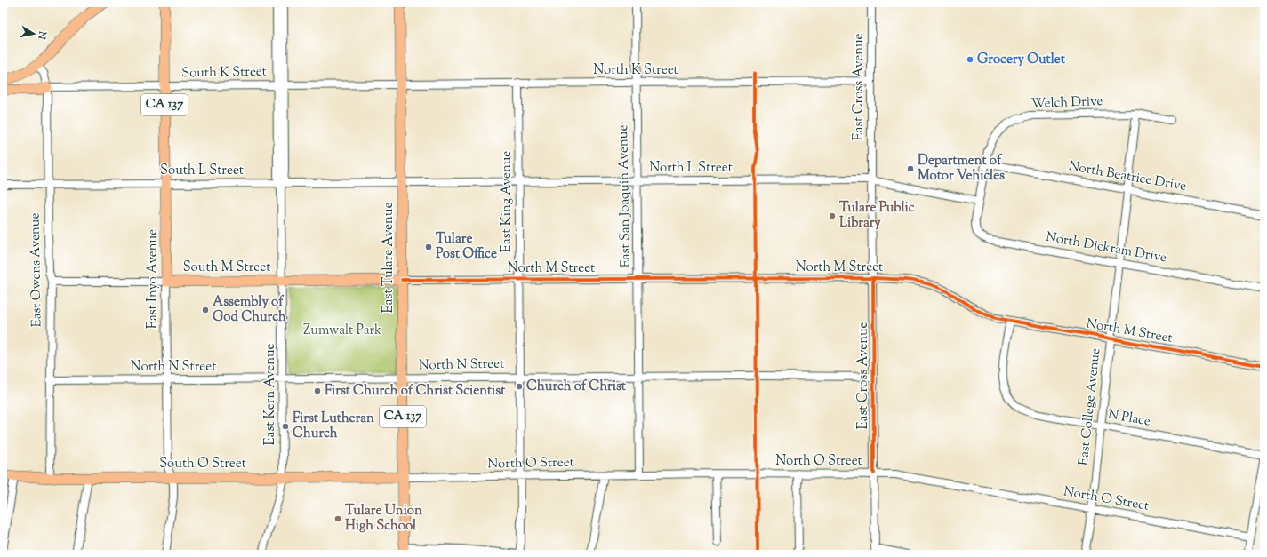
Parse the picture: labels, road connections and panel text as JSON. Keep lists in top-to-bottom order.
{
  "streets": {
    "main road": [
      "CA 137",
      "East Tulare Avenue",
      "South M Street",
      "East Inyo Avenue",
      "South O Street"
    ],
    "street": [
      "North K Street",
      "South K Street",
      "East Cross Avenue",
      "Welch Drive",
      "North L Street",
      "South L Street",
      "North Beatrice Drive",
      "East San Joaquin Avenue",
      "East King Avenue",
      "North Dickram Drive",
      "North M Street",
      "East Owens Avenue",
      "North N Street",
      "East Kern Avenue",
      "East College Avenue",
      "N Place",
      "North O Street"
    ]
  },
  "crossings": [
    ["North K Street", "South K Street"],
    ["North K Street", "East Cross Avenue"],
    ["North K Street", "East San Joaquin Avenue"],
    ["North K Street", "East King Avenue"],
    ["North K Street", "East Tulare Avenue"],
    ["South K Street", "East Tulare Avenue"],
    ["South K Street", "East Owens Avenue"],
    ["South K Street", "East Inyo Avenue"],
    ["South K Street", "East Kern Avenue"],
    ["East Cross Avenue", "North L Street"],
    ["East Cross Avenue", "North M Street"],
    ["East Cross Avenue", "North N Street"],
    ["East Cross Avenue", "North O Street"],
    ["Welch Drive", "North L Street"],
    ["Welch Drive", "North Beatrice Drive"],
    ["Welch Drive", "North Dickram Drive"],
    ["Welch Drive", "East College Avenue"],
    ["North L Street", "South L Street"],
    ["North L Street", "East San Joaquin Avenue"],
    ["North L Street", "East King Avenue"],
    ["North L Street", "North Dickram Drive"],
    ["North L Street", "East Tulare Avenue"],
    ["South L Street", "East Tulare Avenue"],
    ["South L Street", "East Owens Avenue"],
    ["South L Street", "East Inyo Avenue"],
    ["South L Street", "East Kern Avenue"],
    ["North Beatrice Drive", "East College Avenue"],
    ["East San Joaquin Avenue", "North M Street"],
    ["East San Joaquin Avenue", "North N Street"],
    ["East San Joaquin Avenue", "North O Street"],
    ["East King Avenue", "North M Street"],
    ["East King Avenue", "North N Street"],
    ["East King Avenue", "North O Street"],
    ["North Dickram Drive", "East College Avenue"],
    ["East Tulare Avenue", "South M Street"],
    ["East Tulare Avenue", "North M Street"],
    ["East Tulare Avenue", "North N Street"],
    ["East Tulare Avenue", "North O Street"],
    ["East Tulare Avenue", "South O Street"],
    ["South M Street", "North M Street"],
    ["South M Street", "East Owens Avenue"],
    ["South M Street", "East Inyo Avenue"],
    ["South M Street", "East Kern Avenue"],
    ["North M Street", "East College Avenue"],
    ["North M Street", "N Place"],
    ["East Owens Avenue", "North N Street"],
    ["East Owens Avenue", "South O Street"],
    ["East Inyo Avenue", "North N Street"],
    ["East Inyo Avenue", "South O Street"],
    ["North N Street", "East Kern Avenue"],
    ["East Kern Avenue", "South O Street"],
    ["East College Avenue", "N Place"],
    ["East College Avenue", "North O Street"],
    ["North O Street", "South O Street"]
  ],
  "parks": ["Zumwalt Park"],
  "places": [
    "Grocery Outlet",
    "Department of Motor Vehicles",
    "Tulare Public Library",
    "Tulare Post Office",
    "Assembly of God Church",
    "Church of Christ",
    "First Church of Christ Scientist",
    "First Lutheran Church",
    "Tulare Union High School"
  ],
  "north": "right"
}
